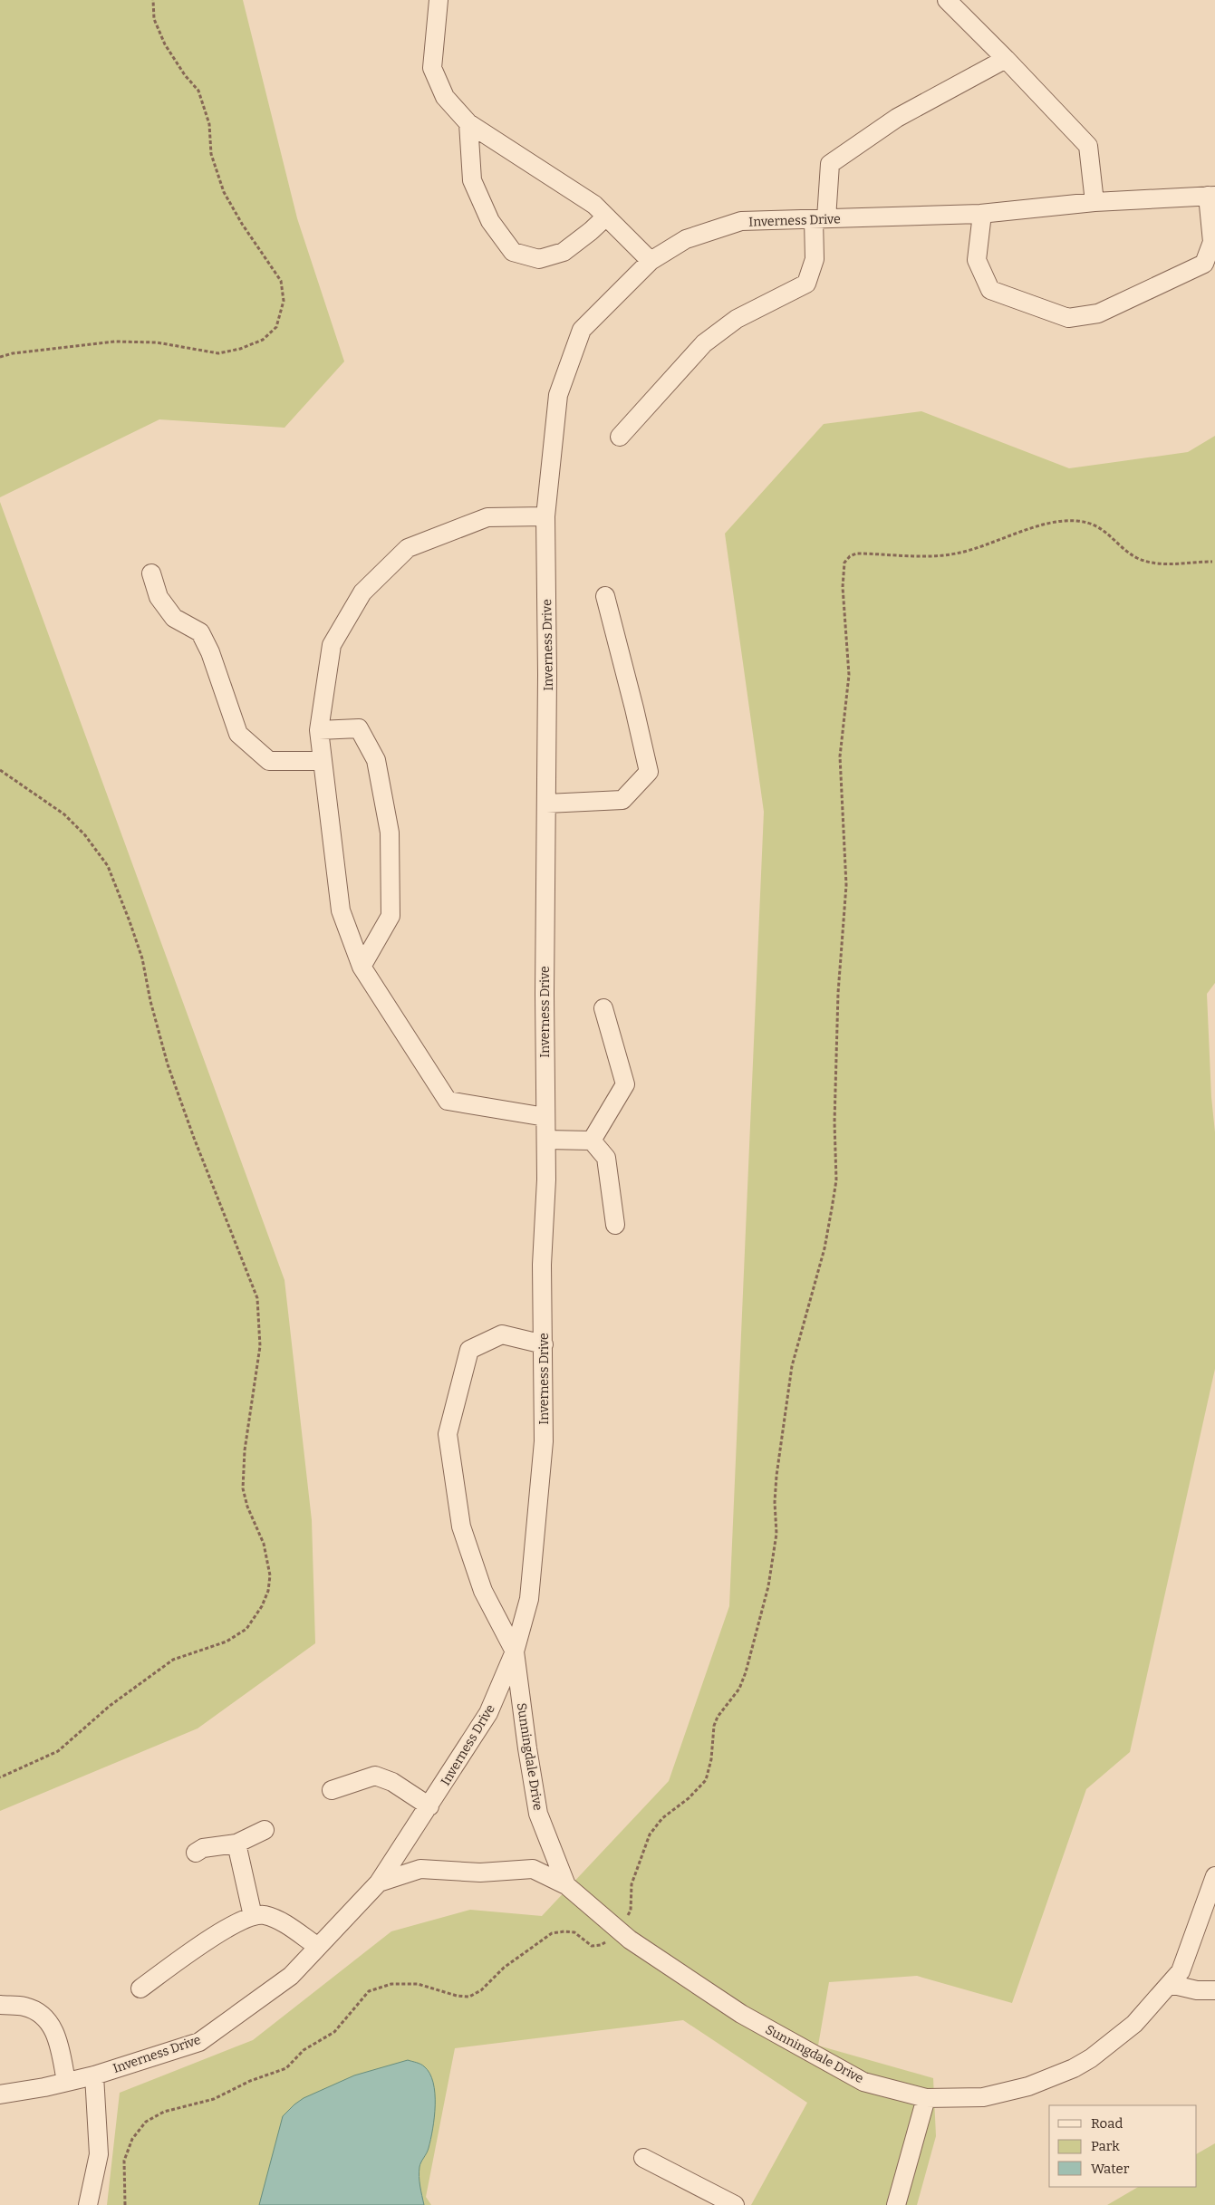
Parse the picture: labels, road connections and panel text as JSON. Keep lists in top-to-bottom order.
{
  "streets": {
    "street": ["Inverness Drive", "Sunningdale Drive"]
  },
  "crossings": [
    ["Inverness Drive", "Sunningdale Drive"]
  ],
  "legend": ["Road", "Park", "Water"]
}
